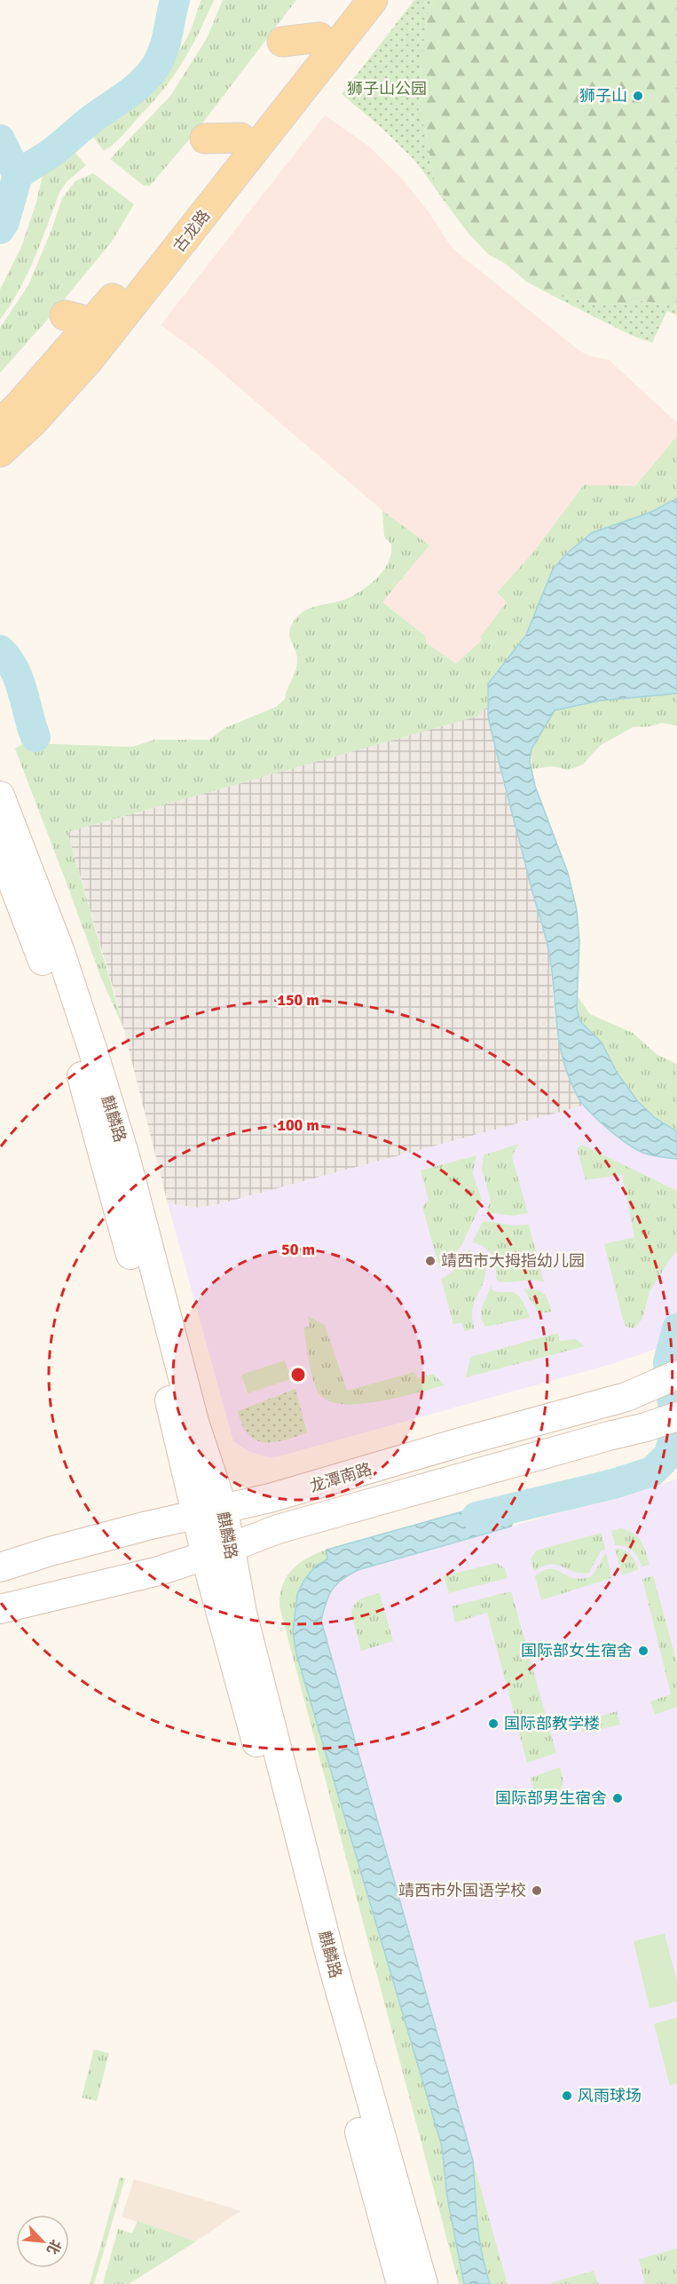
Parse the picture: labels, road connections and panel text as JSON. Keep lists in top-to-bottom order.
{
  "streets": {
    "main road": ["古龙路", "麒麟路", "龙潭南路"]
  },
  "crossings": [
    ["麒麟路", "龙潭南路"]
  ],
  "parks": ["狮子山公园"],
  "places": [
    "狮子山",
    "靖西市大拇指幼儿园",
    "国际部女生宿舍",
    "国际部教学楼",
    "国际部男生宿舍",
    "靖西市外国语学校",
    "风雨球场"
  ],
  "north": "bottom right",
  "rings": ["150 m", "100 m", "50 m"]
}
